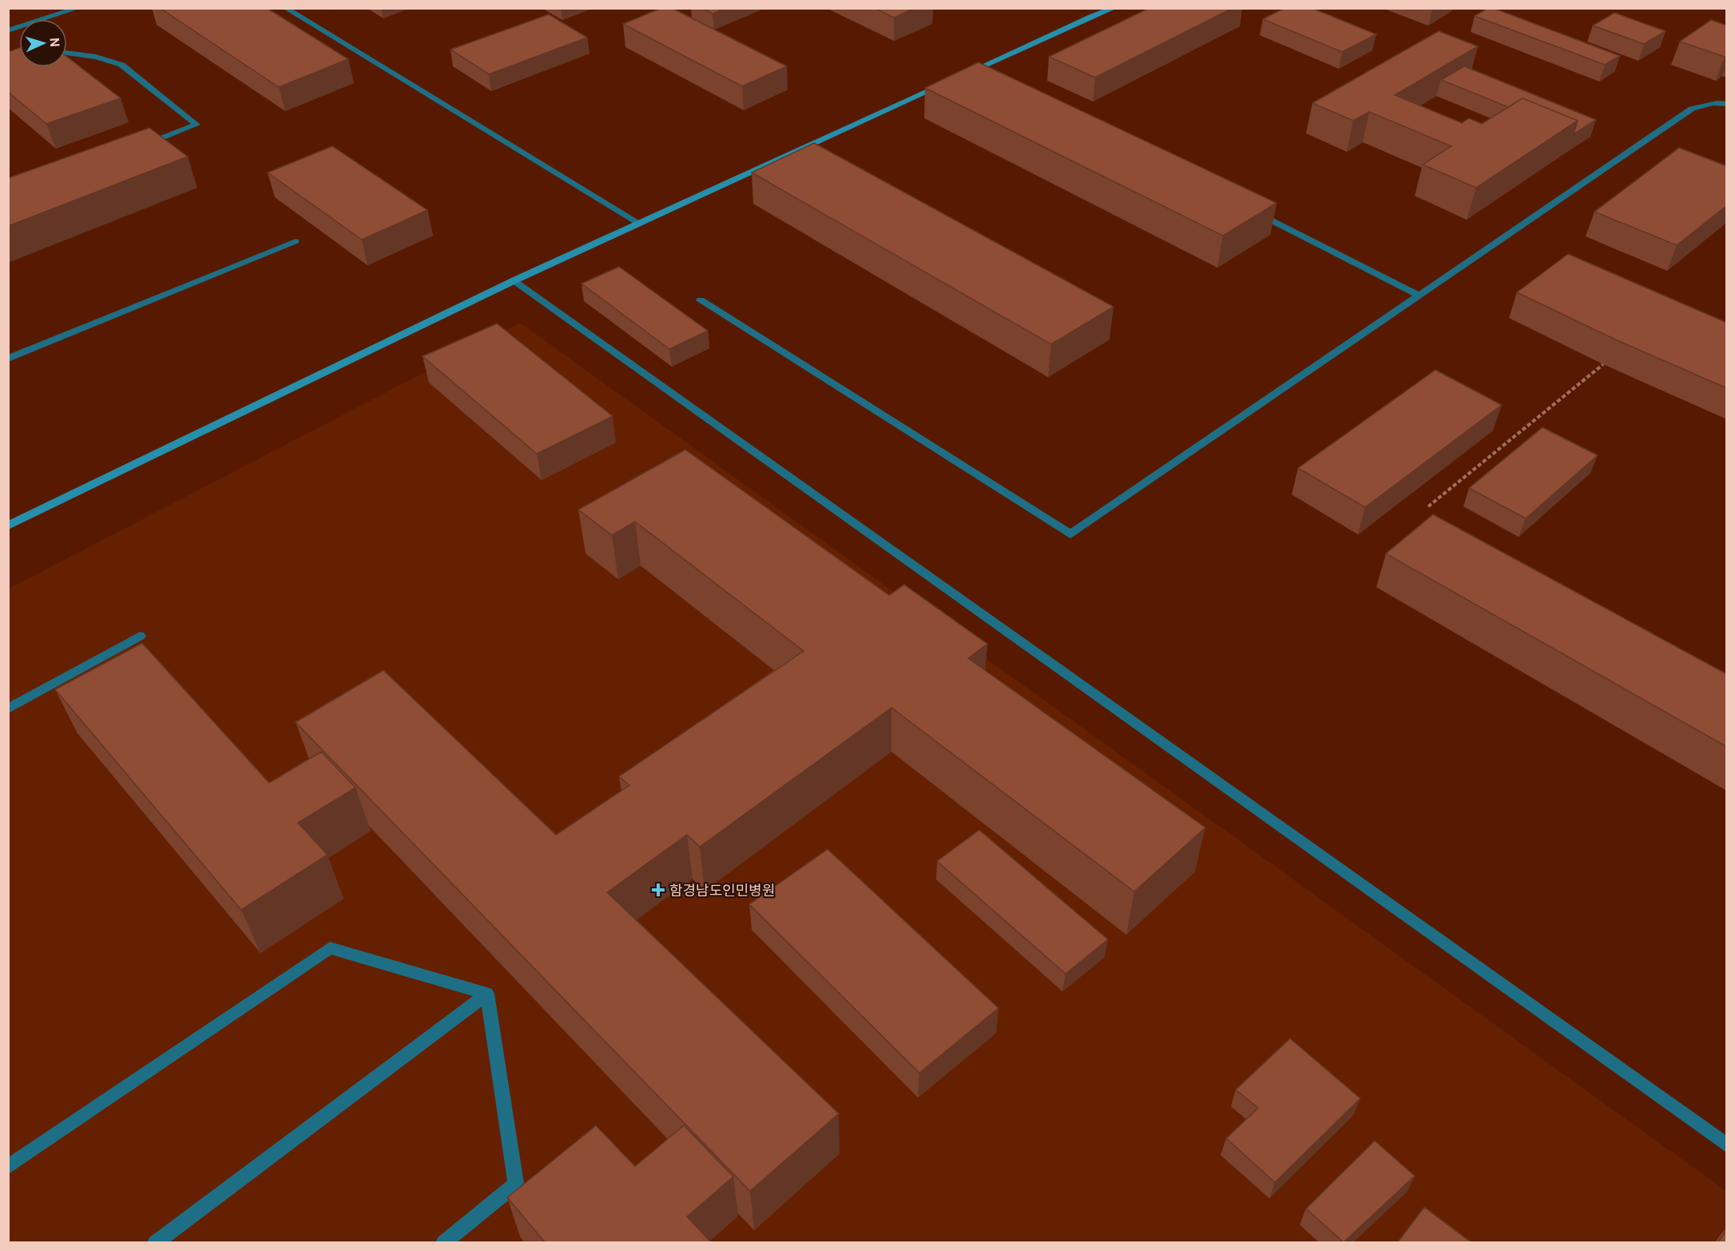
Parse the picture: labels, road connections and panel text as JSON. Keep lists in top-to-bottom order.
{
  "places": {
    "health": ["함경남도인민병원"]
  },
  "north": "right"
}
